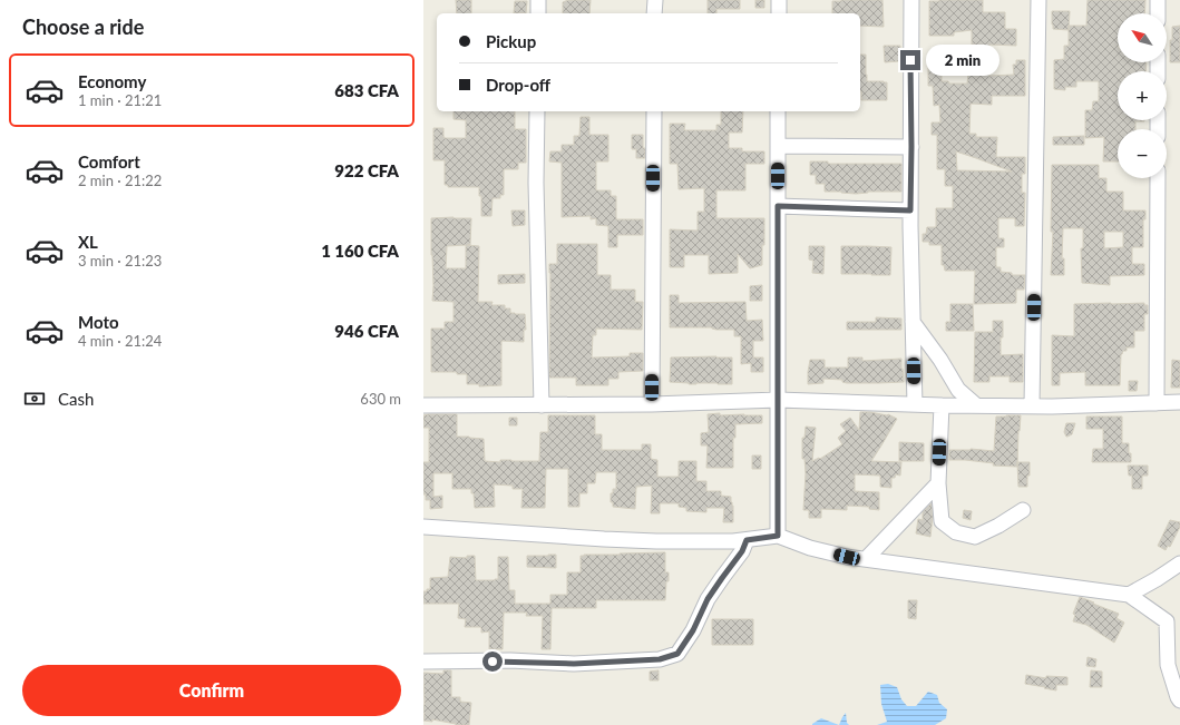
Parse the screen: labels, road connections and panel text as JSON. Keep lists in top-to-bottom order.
{
  "north": "top left",
  "page": {
    "heading": "Choose a ride",
    "map_buttons": ["+", "−"],
    "banner": ["Pickup", "Drop-off"],
    "bubble": "2 min",
    "list": [
      {
        "name": "Economy",
        "note": "1 min · 21:21",
        "value": "683 CFA"
      },
      {
        "name": "Comfort",
        "note": "2 min · 21:22",
        "value": "922 CFA"
      },
      {
        "name": "XL",
        "note": "3 min · 21:23",
        "value": "1 160 CFA"
      },
      {
        "name": "Moto",
        "note": "4 min · 21:24",
        "value": "946 CFA"
      }
    ],
    "pay": ["Cash", "630 m"],
    "buttons": "Confirm"
  }
}
